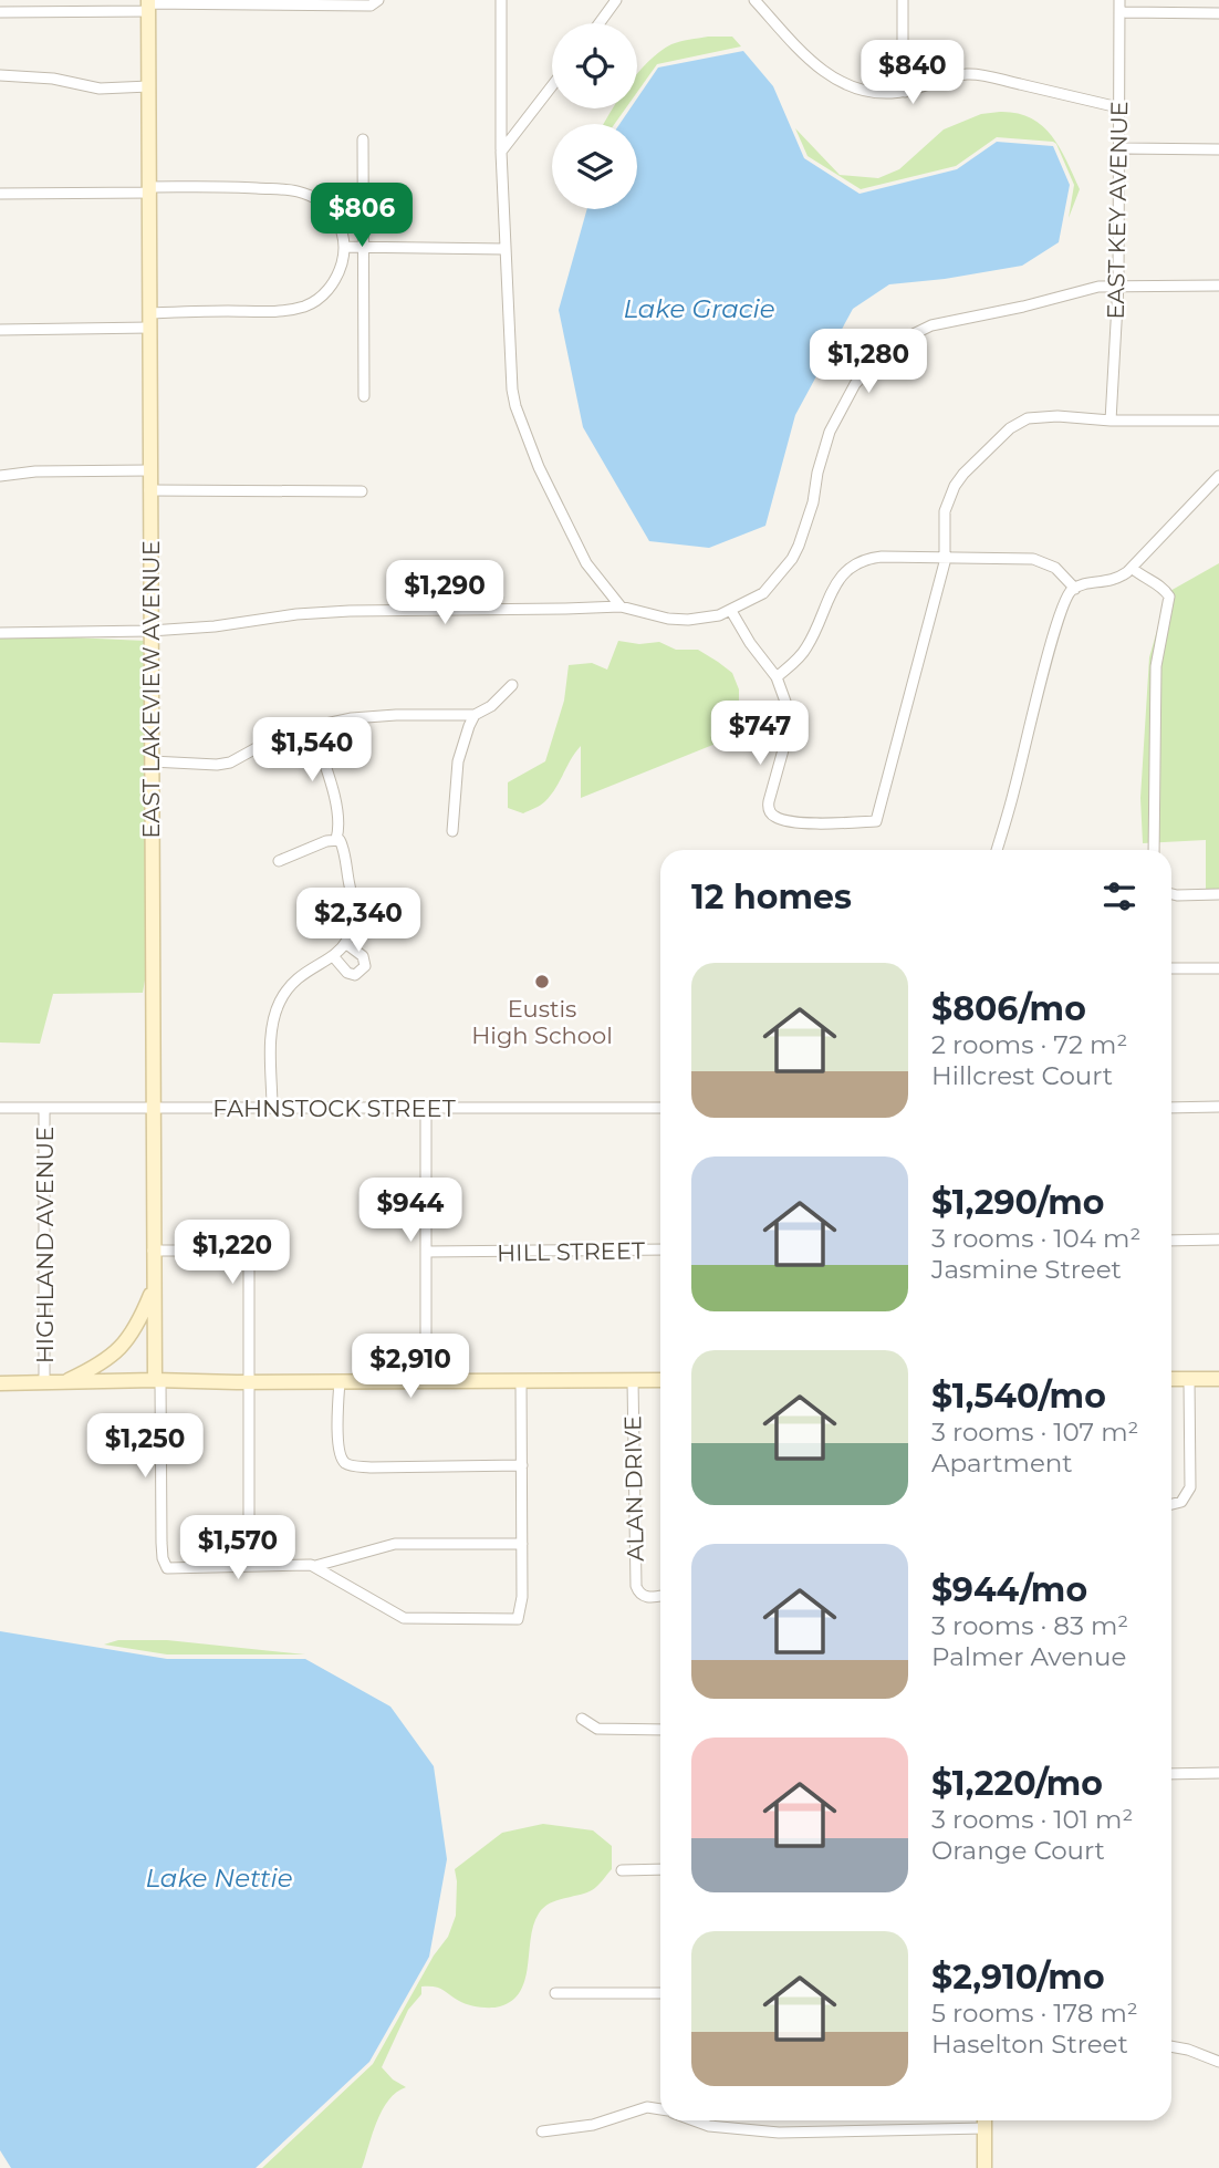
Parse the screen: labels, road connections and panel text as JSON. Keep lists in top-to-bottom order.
{
  "streets": {
    "street": [
      "EAST KEY AVENUE",
      "EAST LAKEVIEW AVENUE",
      "FAHNSTOCK STREET",
      "HIGHLAND AVENUE",
      "HILL STREET",
      "ALAN DRIVE"
    ]
  },
  "crossings": [
    ["EAST LAKEVIEW AVENUE", "FAHNSTOCK STREET"],
    ["FAHNSTOCK STREET", "HIGHLAND AVENUE"]
  ],
  "water": ["Lake Gracie", "Lake Nettie"],
  "places": ["Eustis High School"],
  "page": {
    "price": [
      "$840",
      "$806",
      "$1,280",
      "$1,290",
      "$747",
      "$1,540",
      "$2,340",
      "$944",
      "$1,220",
      "$2,910",
      "$1,250",
      "$1,570"
    ],
    "heading": "12 homes",
    "list": [
      {
        "name": "$806/mo",
        "note": "2 rooms · 72 m² · Hillcrest Court"
      },
      {
        "name": "$1,290/mo",
        "note": "3 rooms · 104 m² · Jasmine Street"
      },
      {
        "name": "$1,540/mo",
        "note": "3 rooms · 107 m² · Apartment"
      },
      {
        "name": "$944/mo",
        "note": "3 rooms · 83 m² · Palmer Avenue"
      },
      {
        "name": "$1,220/mo",
        "note": "3 rooms · 101 m² · Orange Court"
      },
      {
        "name": "$2,910/mo",
        "note": "5 rooms · 178 m² · Haselton Street"
      }
    ]
  }
}
